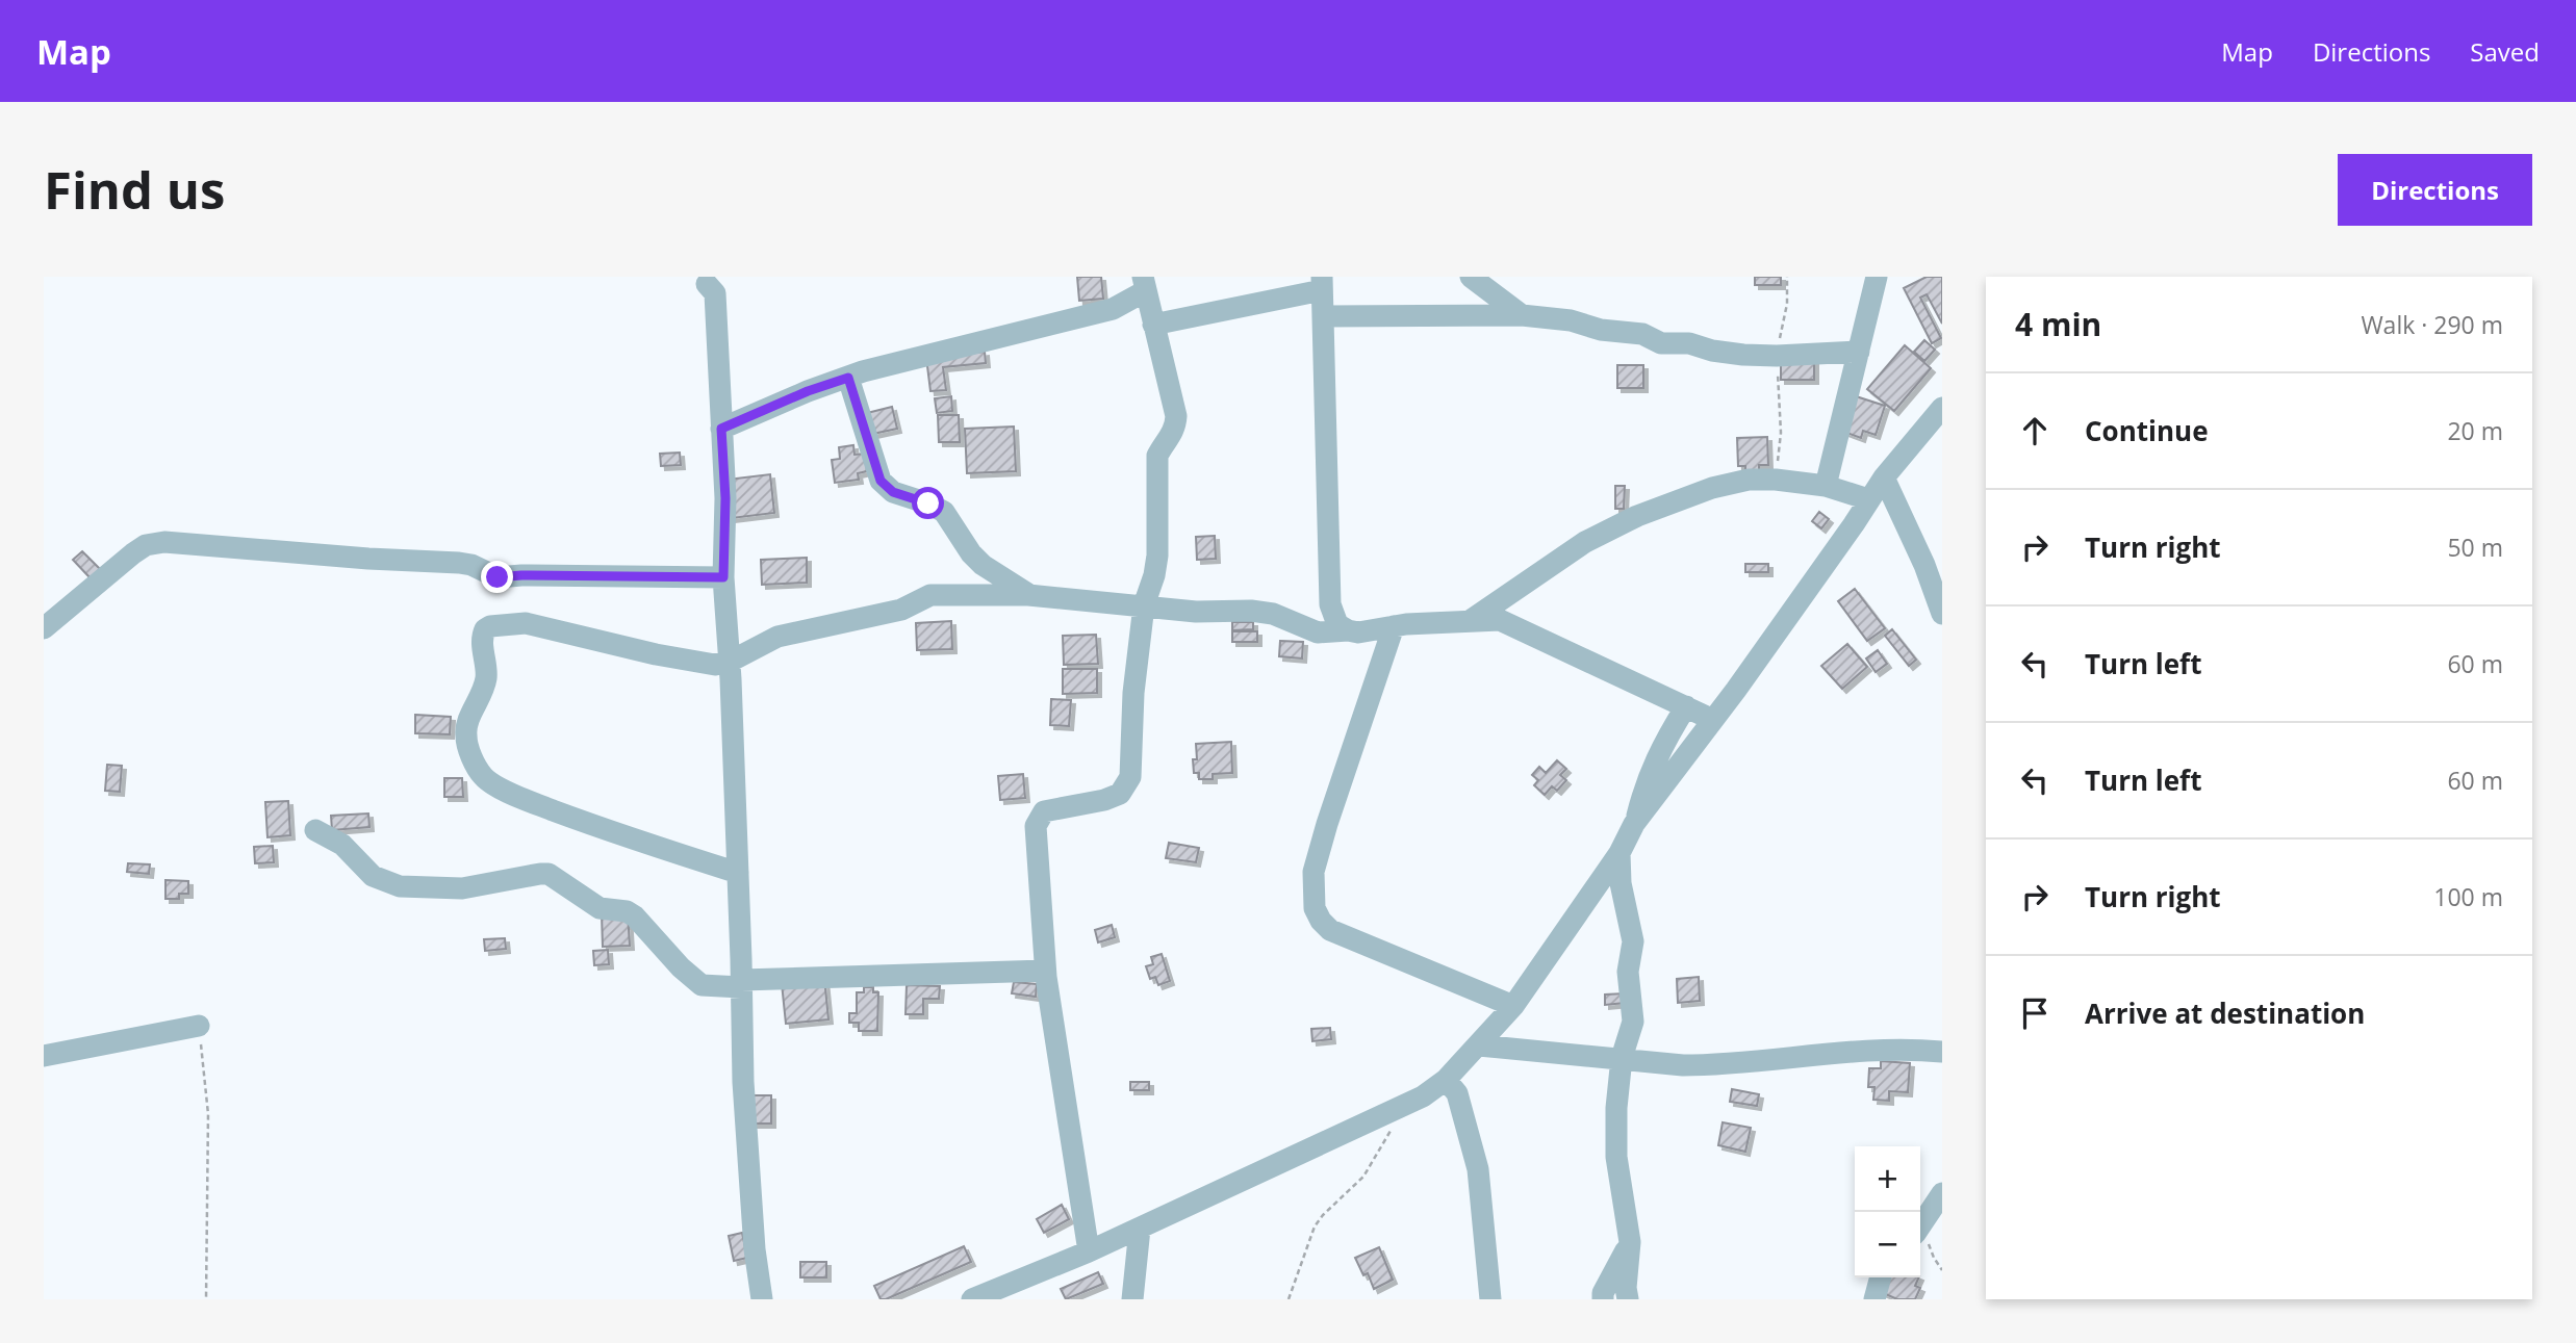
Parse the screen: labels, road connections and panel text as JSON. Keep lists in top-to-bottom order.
{
  "page": {
    "header": "Map",
    "nav": ["Map", "Directions", "Saved"],
    "buttons": "Directions",
    "title": "Find us",
    "heading": ["4 min", "Walk · 290 m"],
    "list": [
      ["Continue", "20 m"],
      ["Turn right", "50 m"],
      ["Turn left", "60 m"],
      ["Turn left", "60 m"],
      ["Turn right", "100 m"],
      "Arrive at destination"
    ],
    "map_buttons": ["+", "−"]
  }
}
